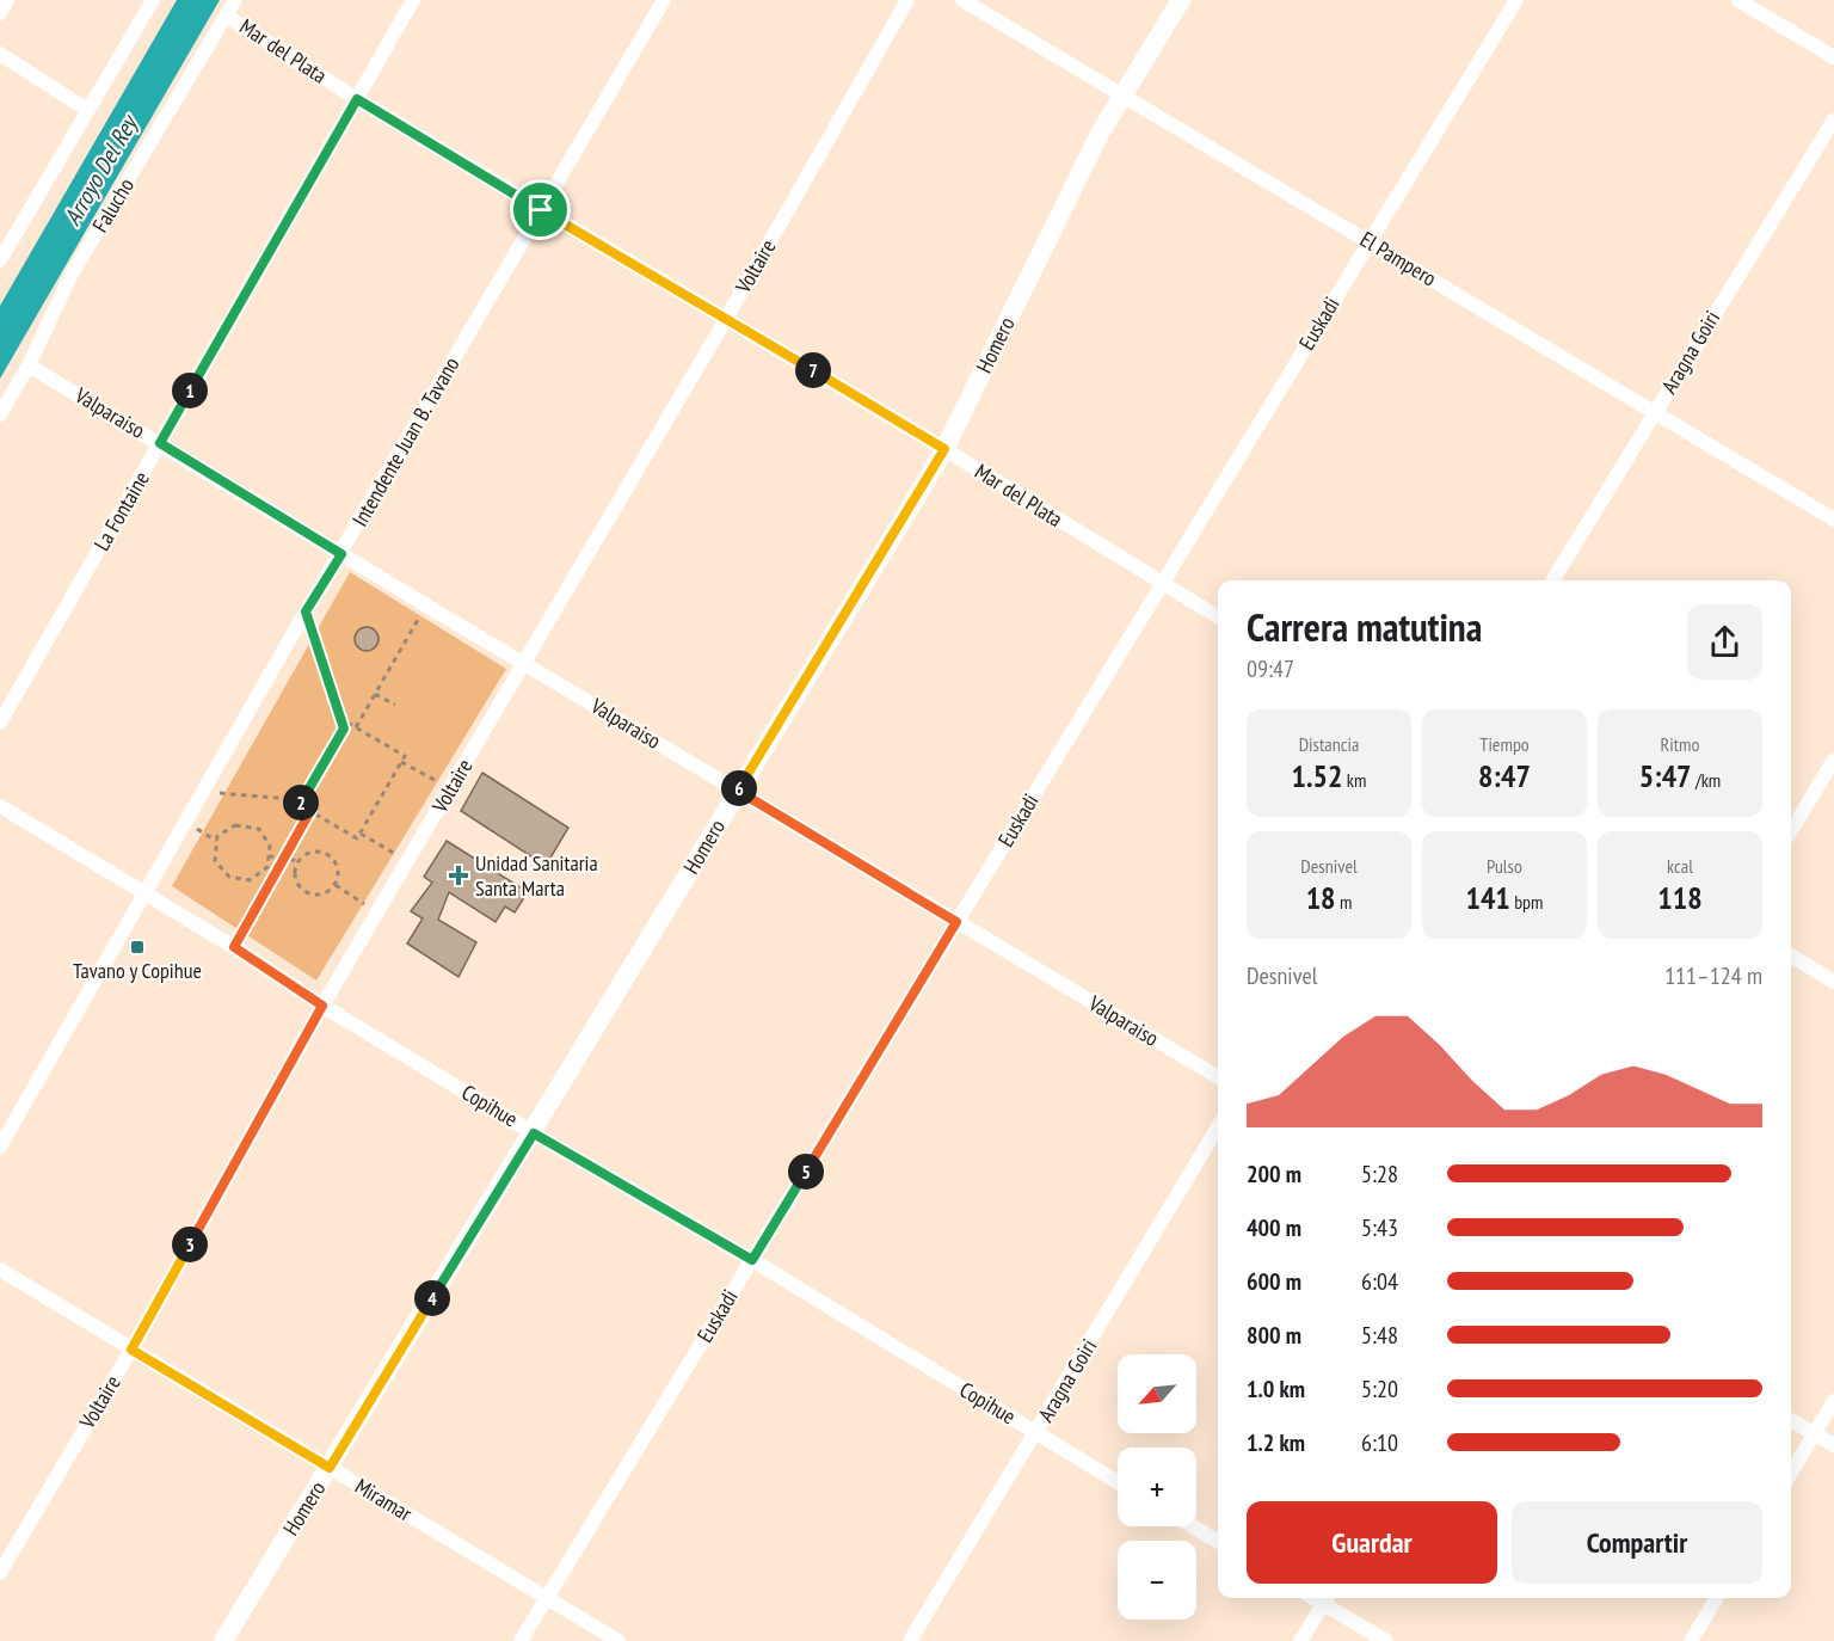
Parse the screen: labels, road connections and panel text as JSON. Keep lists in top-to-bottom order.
{
  "streets": {
    "main road": ["Homero"],
    "street": [
      "Mar del Plata",
      "Falucho",
      "El Pampero",
      "Voltaire",
      "Euskadi",
      "Aragna Goiri",
      "Valparaiso",
      "Intendente Juan B. Tavano",
      "La Fontaine",
      "Copihue",
      "Miramar"
    ]
  },
  "crossings": [
    ["Mar del Plata", "Falucho"],
    ["Mar del Plata", "Voltaire"],
    ["Mar del Plata", "Euskadi"],
    ["Mar del Plata", "Homero"],
    ["Mar del Plata", "Intendente Juan B. Tavano"],
    ["Mar del Plata", "La Fontaine"],
    ["Falucho", "Valparaiso"],
    ["El Pampero", "Euskadi"],
    ["El Pampero", "Homero"],
    ["El Pampero", "Aragna Goiri"],
    ["Voltaire", "Valparaiso"],
    ["Voltaire", "Copihue"],
    ["Voltaire", "Miramar"],
    ["Euskadi", "Valparaiso"],
    ["Euskadi", "Copihue"],
    ["Euskadi", "Miramar"],
    ["Homero", "Valparaiso"],
    ["Homero", "Copihue"],
    ["Homero", "Miramar"],
    ["Aragna Goiri", "Copihue"],
    ["Valparaiso", "Intendente Juan B. Tavano"],
    ["Valparaiso", "La Fontaine"],
    ["Intendente Juan B. Tavano", "Copihue"]
  ],
  "water": ["Arroyo Del Rey"],
  "places": {
    "health": ["Unidad Sanitaria Santa Marta"],
    "transit": ["Tavano y Copihue"]
  },
  "north": "bottom left",
  "page": {
    "pins": [
      "7",
      "1",
      "6",
      "2",
      "5",
      "3",
      "4"
    ],
    "heading": ["Carrera matutina", "09:47"],
    "stats": [
      ["Distancia", "1.52 km"],
      ["Tiempo", "8:47"],
      ["Ritmo", "5:47 /km"],
      ["Desnivel", "18 m"],
      ["Pulso", "141 bpm"],
      ["kcal", "118"]
    ],
    "chart": ["Desnivel", "111–124 m"],
    "list": [
      {
        "name": "200 m",
        "note": "5:28"
      },
      {
        "name": "400 m",
        "note": "5:43"
      },
      {
        "name": "600 m",
        "note": "6:04"
      },
      {
        "name": "800 m",
        "note": "5:48"
      },
      {
        "name": "1.0 km",
        "note": "5:20"
      },
      {
        "name": "1.2 km",
        "note": "6:10"
      }
    ],
    "map_buttons": ["+", "−"],
    "buttons": ["Guardar", "Compartir"]
  }
}
